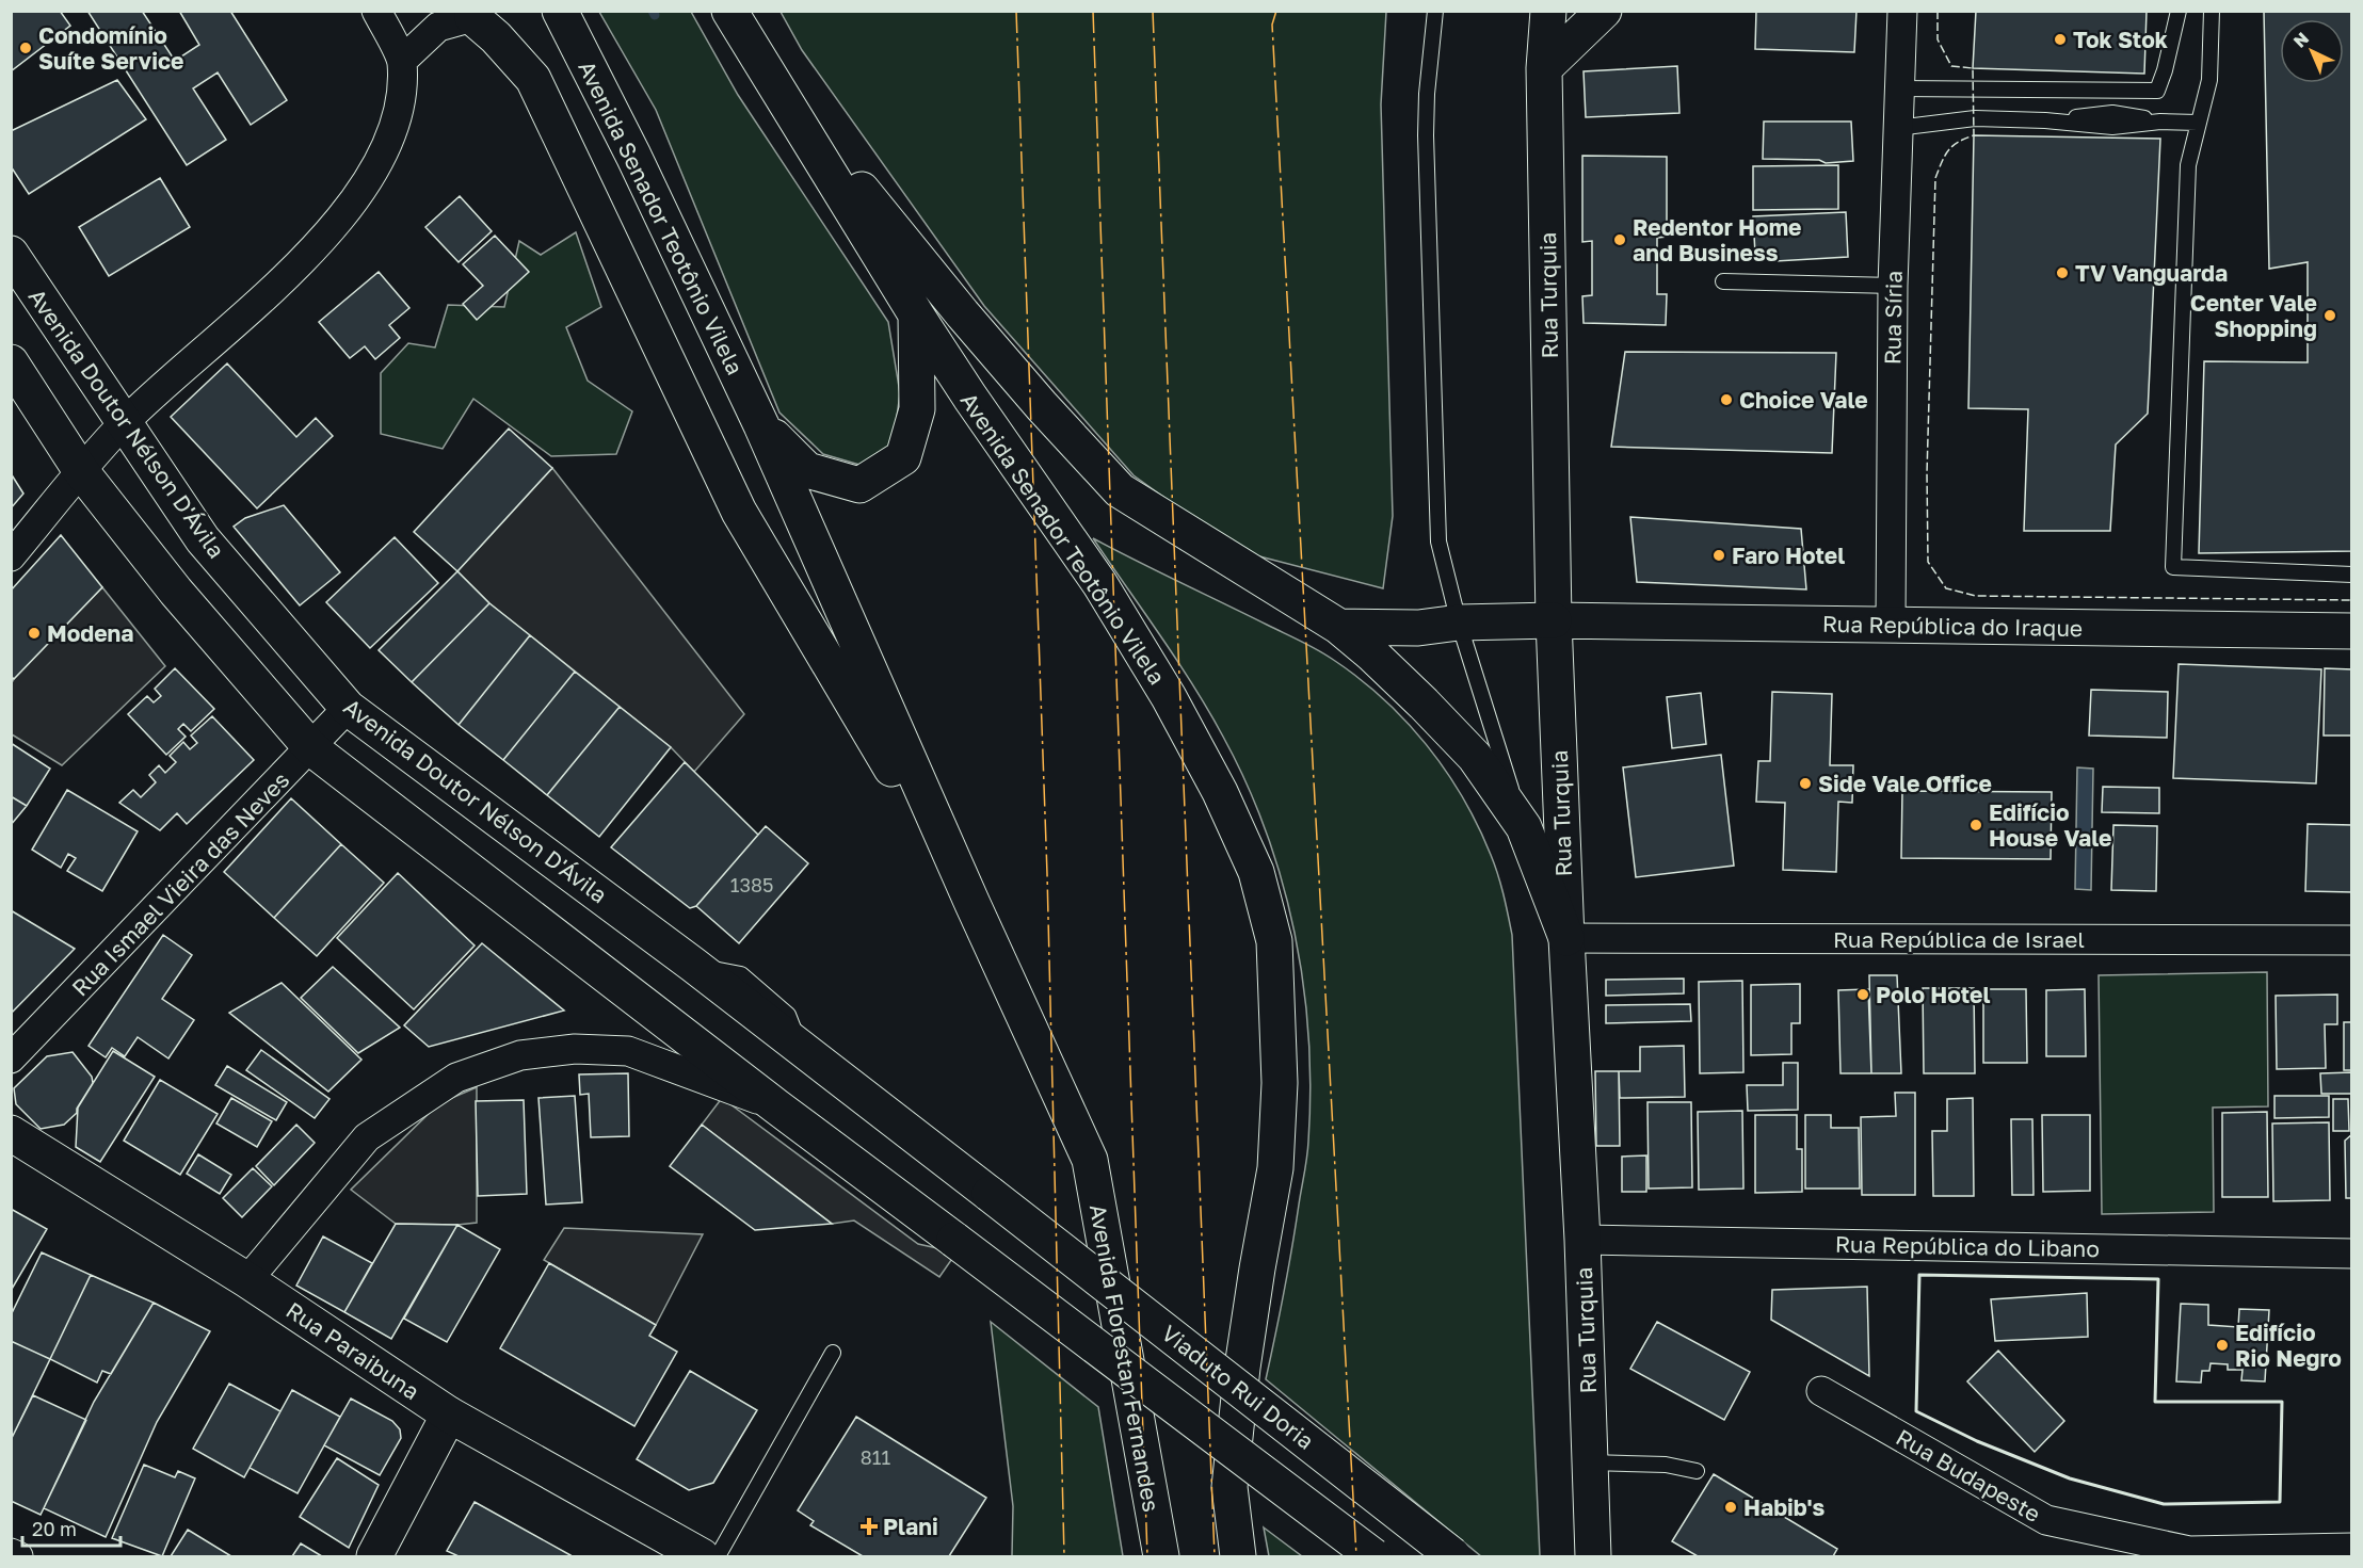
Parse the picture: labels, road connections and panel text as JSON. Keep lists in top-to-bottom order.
{
  "streets": {
    "main road": [
      "Avenida Senador Teotônio Vilela",
      "Rua Turquia",
      "Avenida Doutor Nélson D'Ávila",
      "Rua República do Iraque",
      "Rua Paraibuna",
      "Avenida Florestan Fernandes",
      "Viaduto Rui Doria"
    ],
    "street": [
      "Rua Síria",
      "Rua Ismael Vieira das Neves",
      "Rua República de Israel",
      "Rua República do Libano",
      "Rua Budapeste"
    ]
  },
  "crossings": [
    ["Avenida Senador Teotônio Vilela", "Avenida Florestan Fernandes"],
    ["Rua Turquia", "Rua República do Iraque"],
    ["Rua Turquia", "Rua República de Israel"],
    ["Rua Turquia", "Rua República do Libano"],
    ["Rua Síria", "Rua República do Iraque"],
    ["Avenida Doutor Nélson D'Ávila", "Rua Ismael Vieira das Neves"],
    ["Avenida Doutor Nélson D'Ávila", "Viaduto Rui Doria"]
  ],
  "places": {
    "other": [
      "Tok Stok",
      "Condomínio Suíte Service",
      "Redentor Home and Business",
      "TV Vanguarda",
      "Center Vale Shopping",
      "Choice Vale",
      "Faro Hotel",
      "Modena",
      "Side Vale Office",
      "Edifício House Vale",
      "Polo Hotel",
      "Edifício Rio Negro",
      "Habib's"
    ],
    "health": ["Plani"]
  },
  "house_numbers": ["1385", "811"],
  "scale_bar": "20 m",
  "north": "top left"
}
